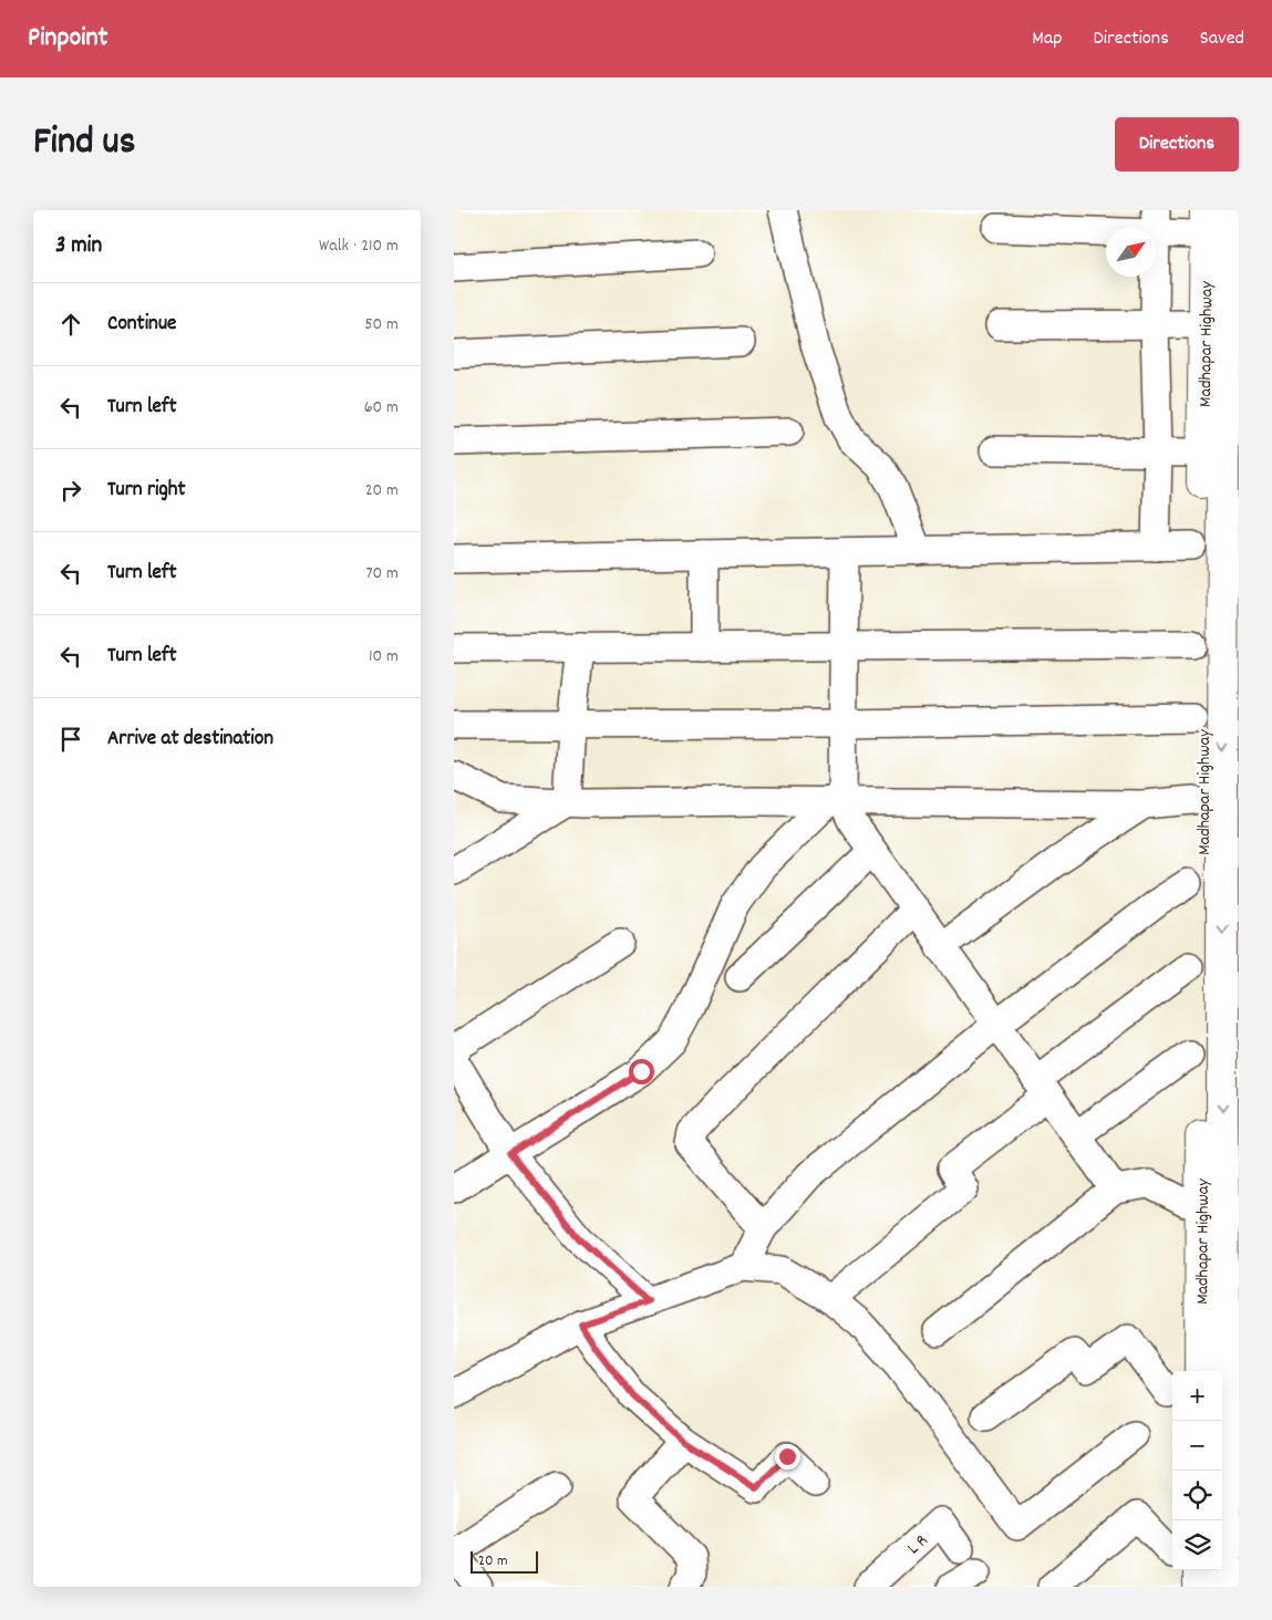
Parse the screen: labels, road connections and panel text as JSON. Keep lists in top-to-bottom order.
{
  "streets": {
    "highway": ["Madhapar Highway"],
    "street": ["L R"]
  },
  "scale_bar": "20 m",
  "north": "top right",
  "page": {
    "header": "Pinpoint",
    "nav": ["Map", "Directions", "Saved"],
    "title": "Find us",
    "buttons": "Directions",
    "heading": ["3 min", "Walk · 210 m"],
    "list": [
      ["Continue", "50 m"],
      ["Turn left", "60 m"],
      ["Turn right", "20 m"],
      ["Turn left", "70 m"],
      ["Turn left", "10 m"],
      "Arrive at destination"
    ],
    "map_buttons": ["+", "−"],
    "scale": "20 m"
  }
}
